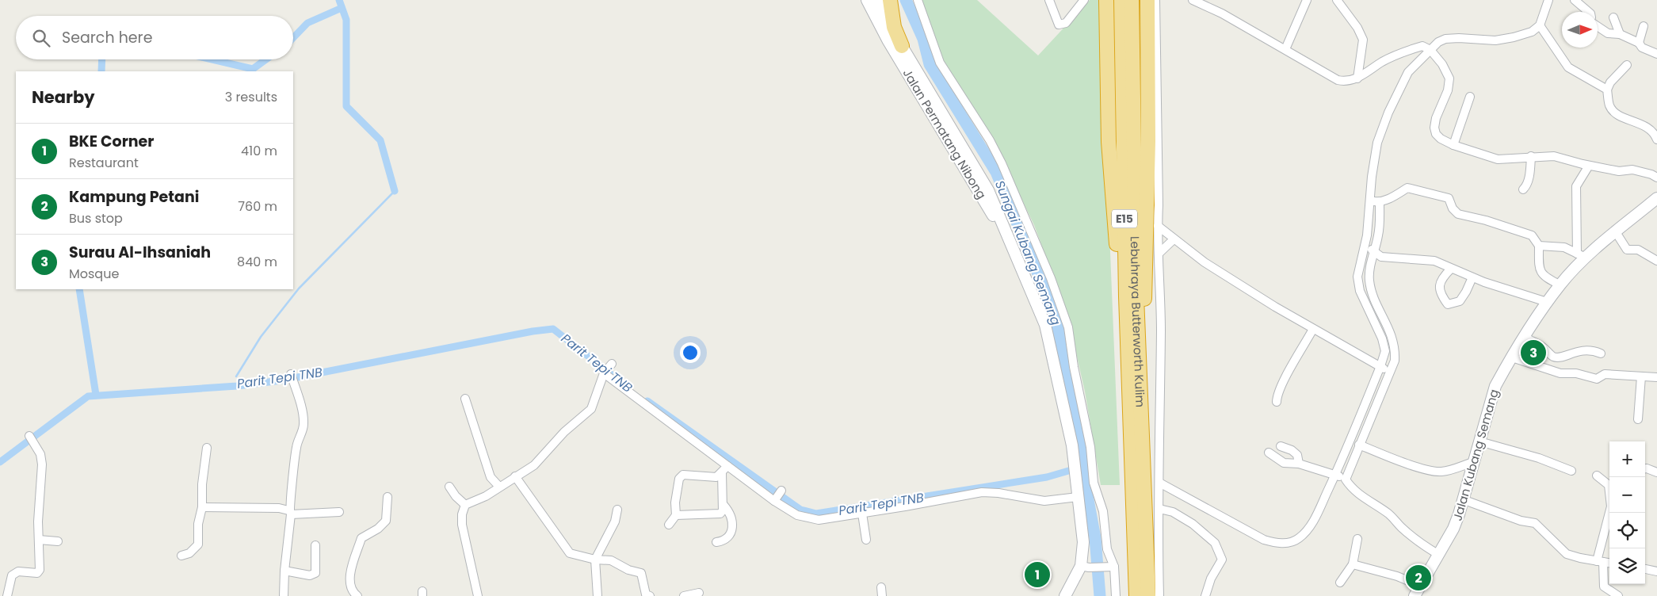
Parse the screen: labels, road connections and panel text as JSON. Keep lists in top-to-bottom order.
{
  "streets": {
    "highway": ["E15", "Lebuhraya Butterworth Kulim"],
    "main road": ["Jalan Permatang Nibong", "Jalan Kubang Semang"]
  },
  "water": ["Sungai Kubang Semang", "Parit Tepi TNB"],
  "north": "right",
  "page": {
    "search": "Search here",
    "heading": ["Nearby", "3 results"],
    "list": [
      {
        "mark": "1",
        "name": "BKE Corner",
        "note": "Restaurant",
        "value": "410 m"
      },
      {
        "mark": "2",
        "name": "Kampung Petani",
        "note": "Bus stop",
        "value": "760 m"
      },
      {
        "mark": "3",
        "name": "Surau Al-Ihsaniah",
        "note": "Mosque",
        "value": "840 m"
      }
    ],
    "pins": ["3", "1", "2"],
    "map_buttons": ["+", "−"]
  }
}
